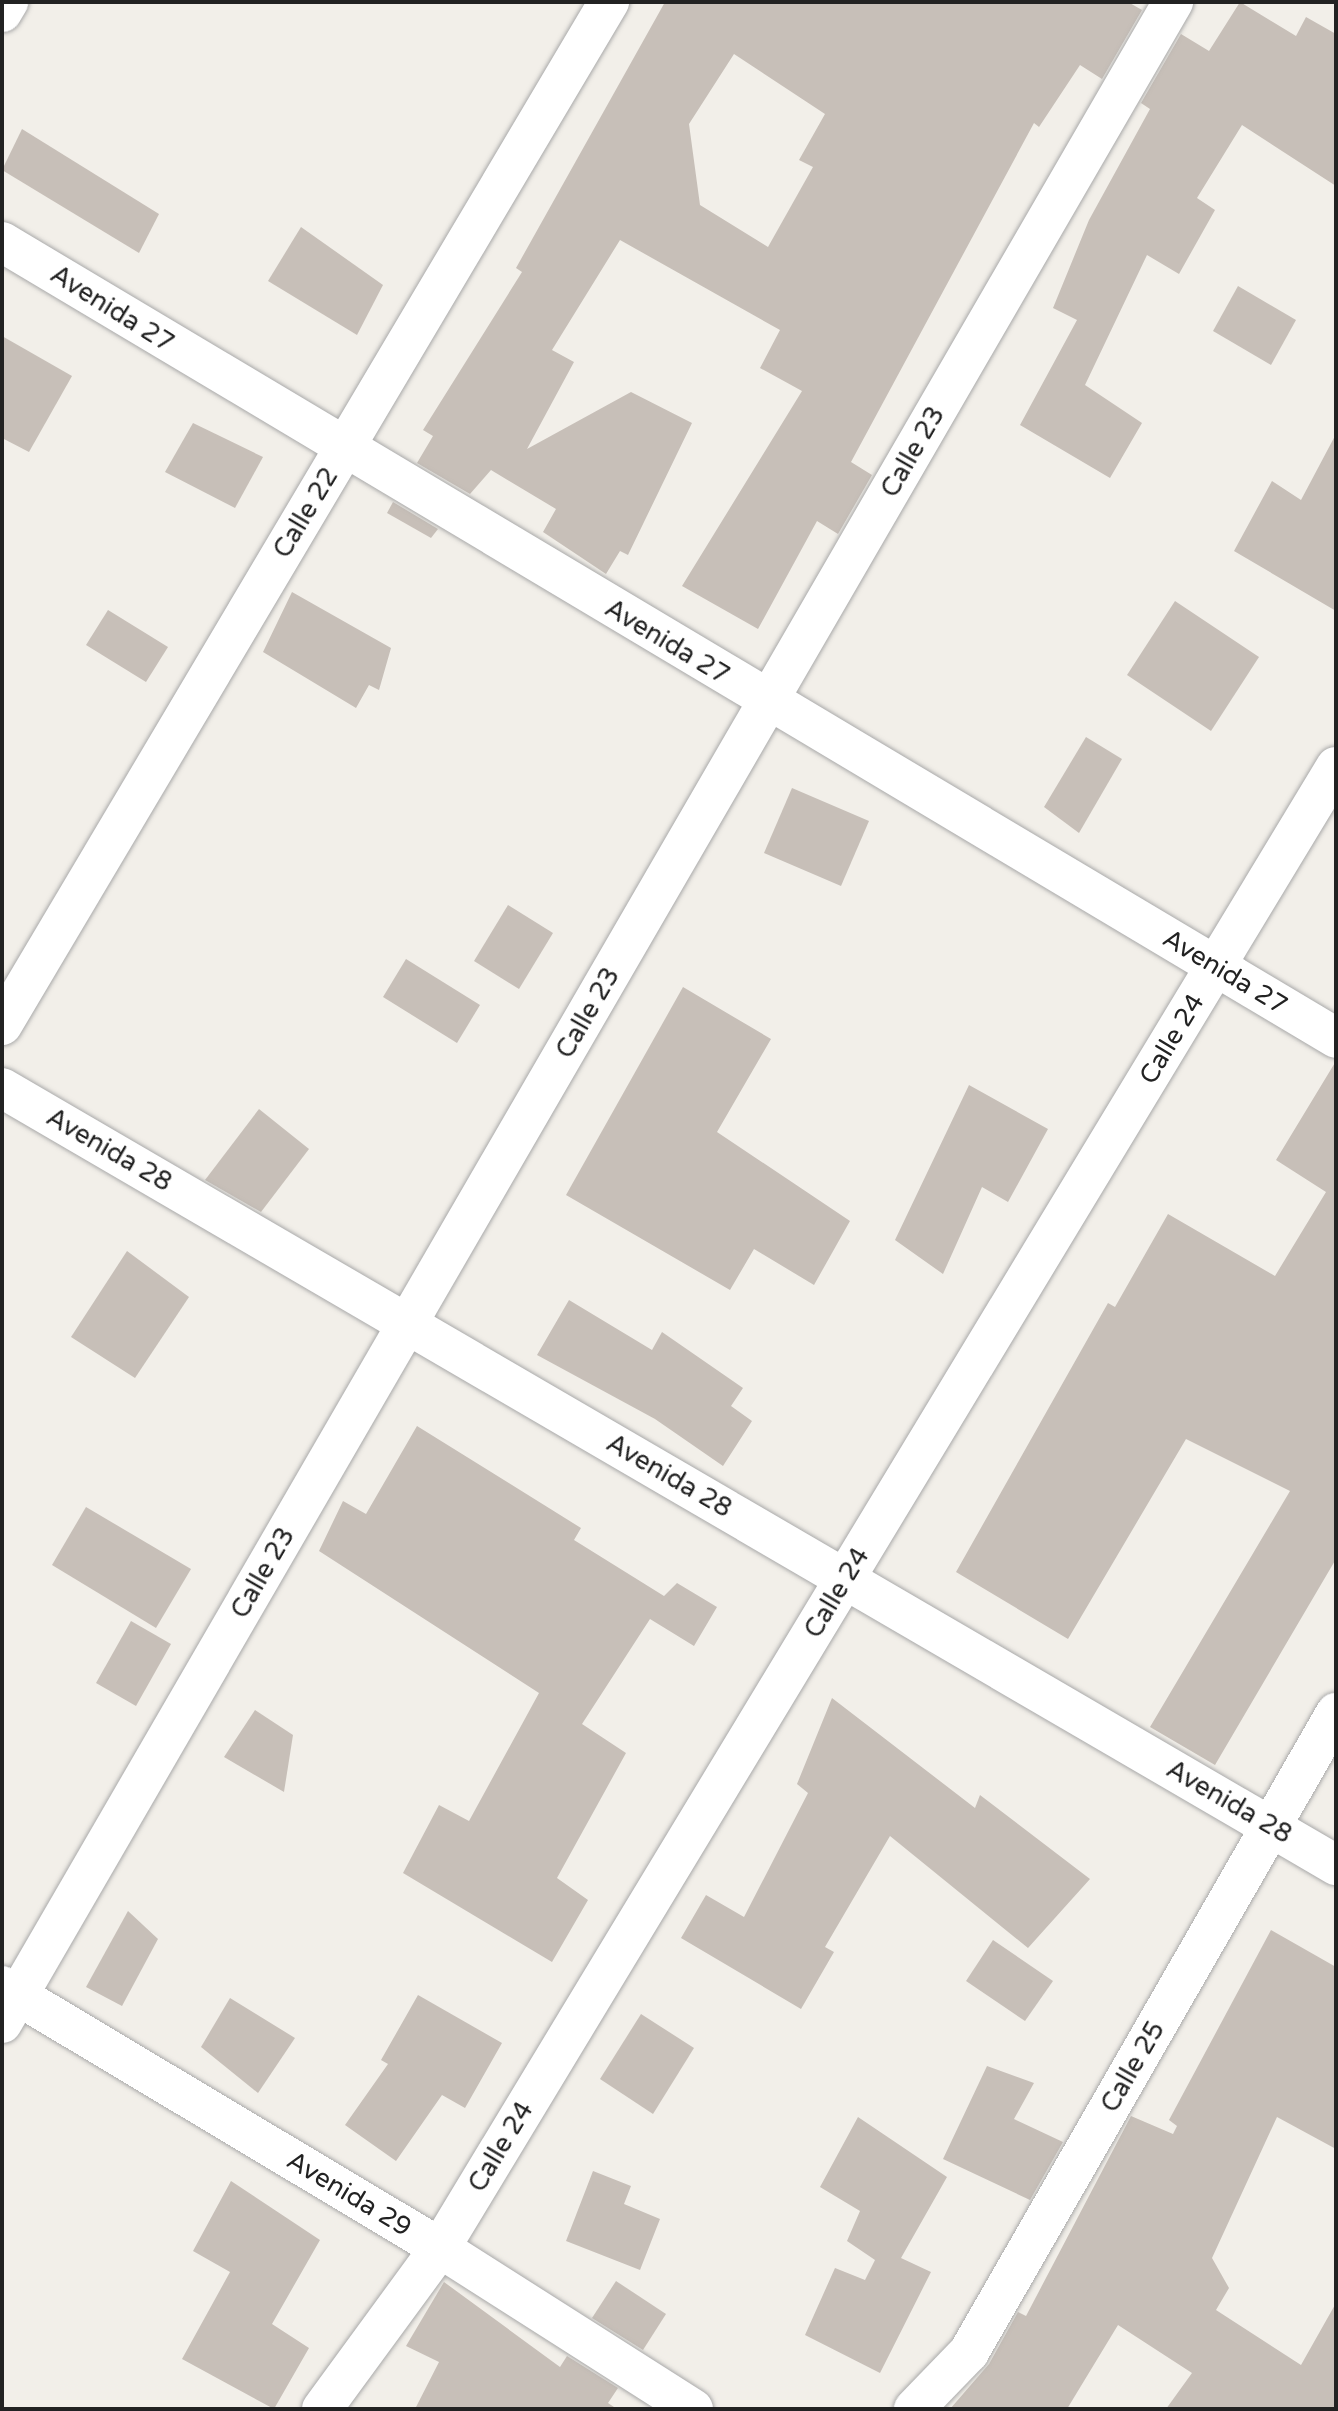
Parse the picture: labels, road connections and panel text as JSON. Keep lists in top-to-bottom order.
{
  "streets": {
    "street": [
      "Avenida 27",
      "Calle 23",
      "Calle 22",
      "Calle 24",
      "Avenida 28",
      "Calle 25",
      "Avenida 29"
    ]
  },
  "crossings": [
    ["Avenida 27", "Calle 23"],
    ["Avenida 27", "Calle 22"],
    ["Avenida 27", "Calle 24"],
    ["Calle 23", "Avenida 28"],
    ["Calle 23", "Avenida 29"],
    ["Calle 24", "Avenida 28"],
    ["Calle 24", "Avenida 29"],
    ["Avenida 28", "Calle 25"]
  ]
}
